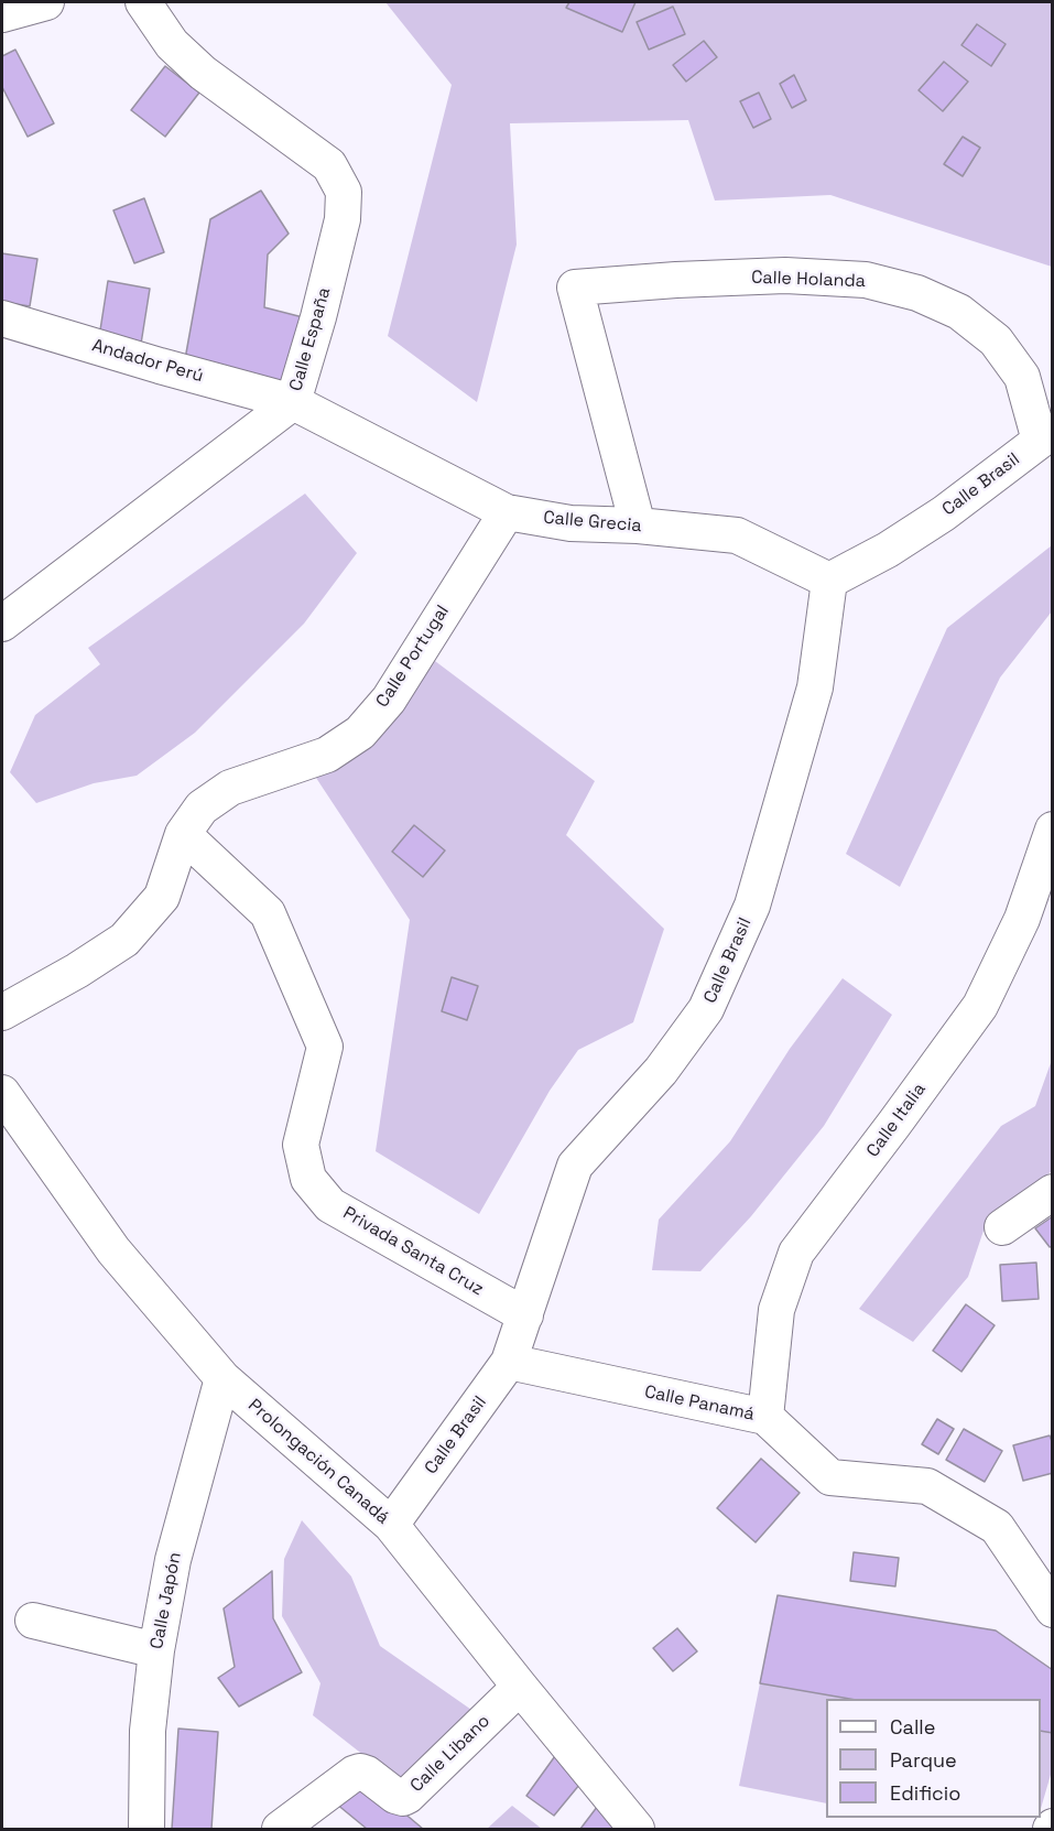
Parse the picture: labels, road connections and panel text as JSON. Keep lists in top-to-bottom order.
{
  "streets": {
    "street": [
      "Calle Holanda",
      "Calle España",
      "Andador Perú",
      "Calle Brasil",
      "Calle Grecia",
      "Calle Portugal",
      "Calle Italia",
      "Privada Santa Cruz",
      "Calle Panamá",
      "Prolongación Canadá",
      "Calle Japón",
      "Calle Libano"
    ]
  },
  "crossings": [
    ["Calle Holanda", "Calle Brasil"],
    ["Calle Holanda", "Calle Grecia"],
    ["Calle España", "Andador Perú"],
    ["Calle España", "Calle Grecia"],
    ["Andador Perú", "Calle Grecia"],
    ["Calle Brasil", "Calle Grecia"],
    ["Calle Brasil", "Privada Santa Cruz"],
    ["Calle Brasil", "Calle Panamá"],
    ["Calle Brasil", "Prolongación Canadá"],
    ["Calle Grecia", "Calle Portugal"],
    ["Calle Portugal", "Privada Santa Cruz"],
    ["Calle Italia", "Calle Panamá"],
    ["Prolongación Canadá", "Calle Japón"],
    ["Prolongación Canadá", "Calle Libano"]
  ],
  "legend": ["Calle", "Parque", "Edificio"]
}
